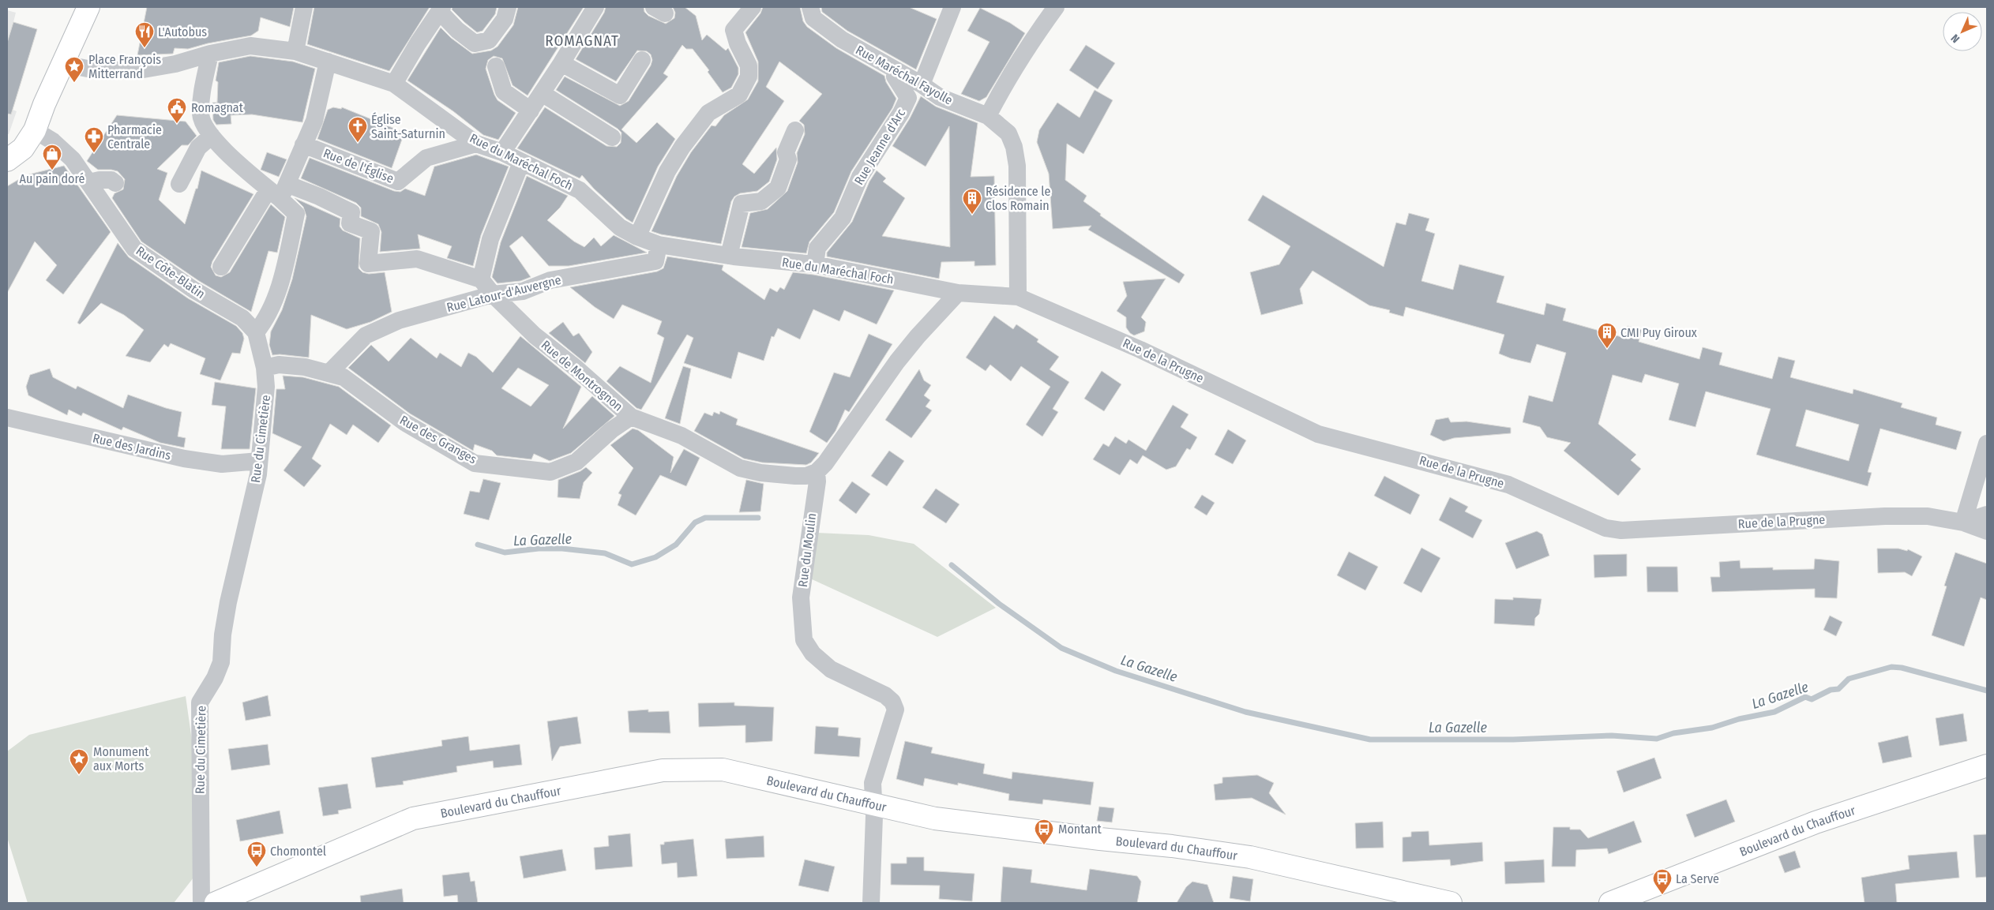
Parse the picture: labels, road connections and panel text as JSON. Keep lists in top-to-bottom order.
{
  "streets": {
    "main road": ["Boulevard du Chauffour"],
    "street": [
      "Rue Maréchal Fayolle",
      "Rue Jeanne d'Arc",
      "Rue du Maréchal Foch",
      "Rue de l'Église",
      "Rue Côte-Blatin",
      "Rue Latour-d'Auvergne",
      "Rue de la Prugne",
      "Rue de Montrognon",
      "Rue du Cimetière",
      "Rue des Granges",
      "Rue des Jardins",
      "Rue du Moulin"
    ]
  },
  "crossings": [
    ["Rue Maréchal Fayolle", "Rue Jeanne d'Arc"],
    ["Rue Maréchal Fayolle", "Rue de la Prugne"],
    ["Rue Jeanne d'Arc", "Rue du Maréchal Foch"],
    ["Rue du Maréchal Foch", "Rue de l'Église"],
    ["Rue du Maréchal Foch", "Rue Latour-d'Auvergne"],
    ["Rue du Maréchal Foch", "Rue de la Prugne"],
    ["Rue Côte-Blatin", "Rue du Cimetière"],
    ["Rue Latour-d'Auvergne", "Rue de Montrognon"],
    ["Rue Latour-d'Auvergne", "Rue des Granges"],
    ["Rue de Montrognon", "Rue des Granges"],
    ["Rue de Montrognon", "Rue du Moulin"],
    ["Rue du Cimetière", "Rue des Granges"],
    ["Rue du Cimetière", "Rue des Jardins"],
    ["Rue du Moulin", "Boulevard du Chauffour"]
  ],
  "districts": ["ROMAGNAT"],
  "water": ["La Gazelle"],
  "places": {
    "restaurant": ["L'Autobus"],
    "place": ["Place François Mitterrand", "Monument aux Morts"],
    "public building": ["Romagnat"],
    "church": ["Église Saint-Saturnin"],
    "pharmacy": ["Pharmacie Centrale"],
    "shop": ["Au pain doré"],
    "building": ["Résidence le Clos Romain", "CMI Puy Giroux"],
    "bus stop": ["Montant", "Chomontel", "La Serve"]
  },
  "north": "bottom left"
}
